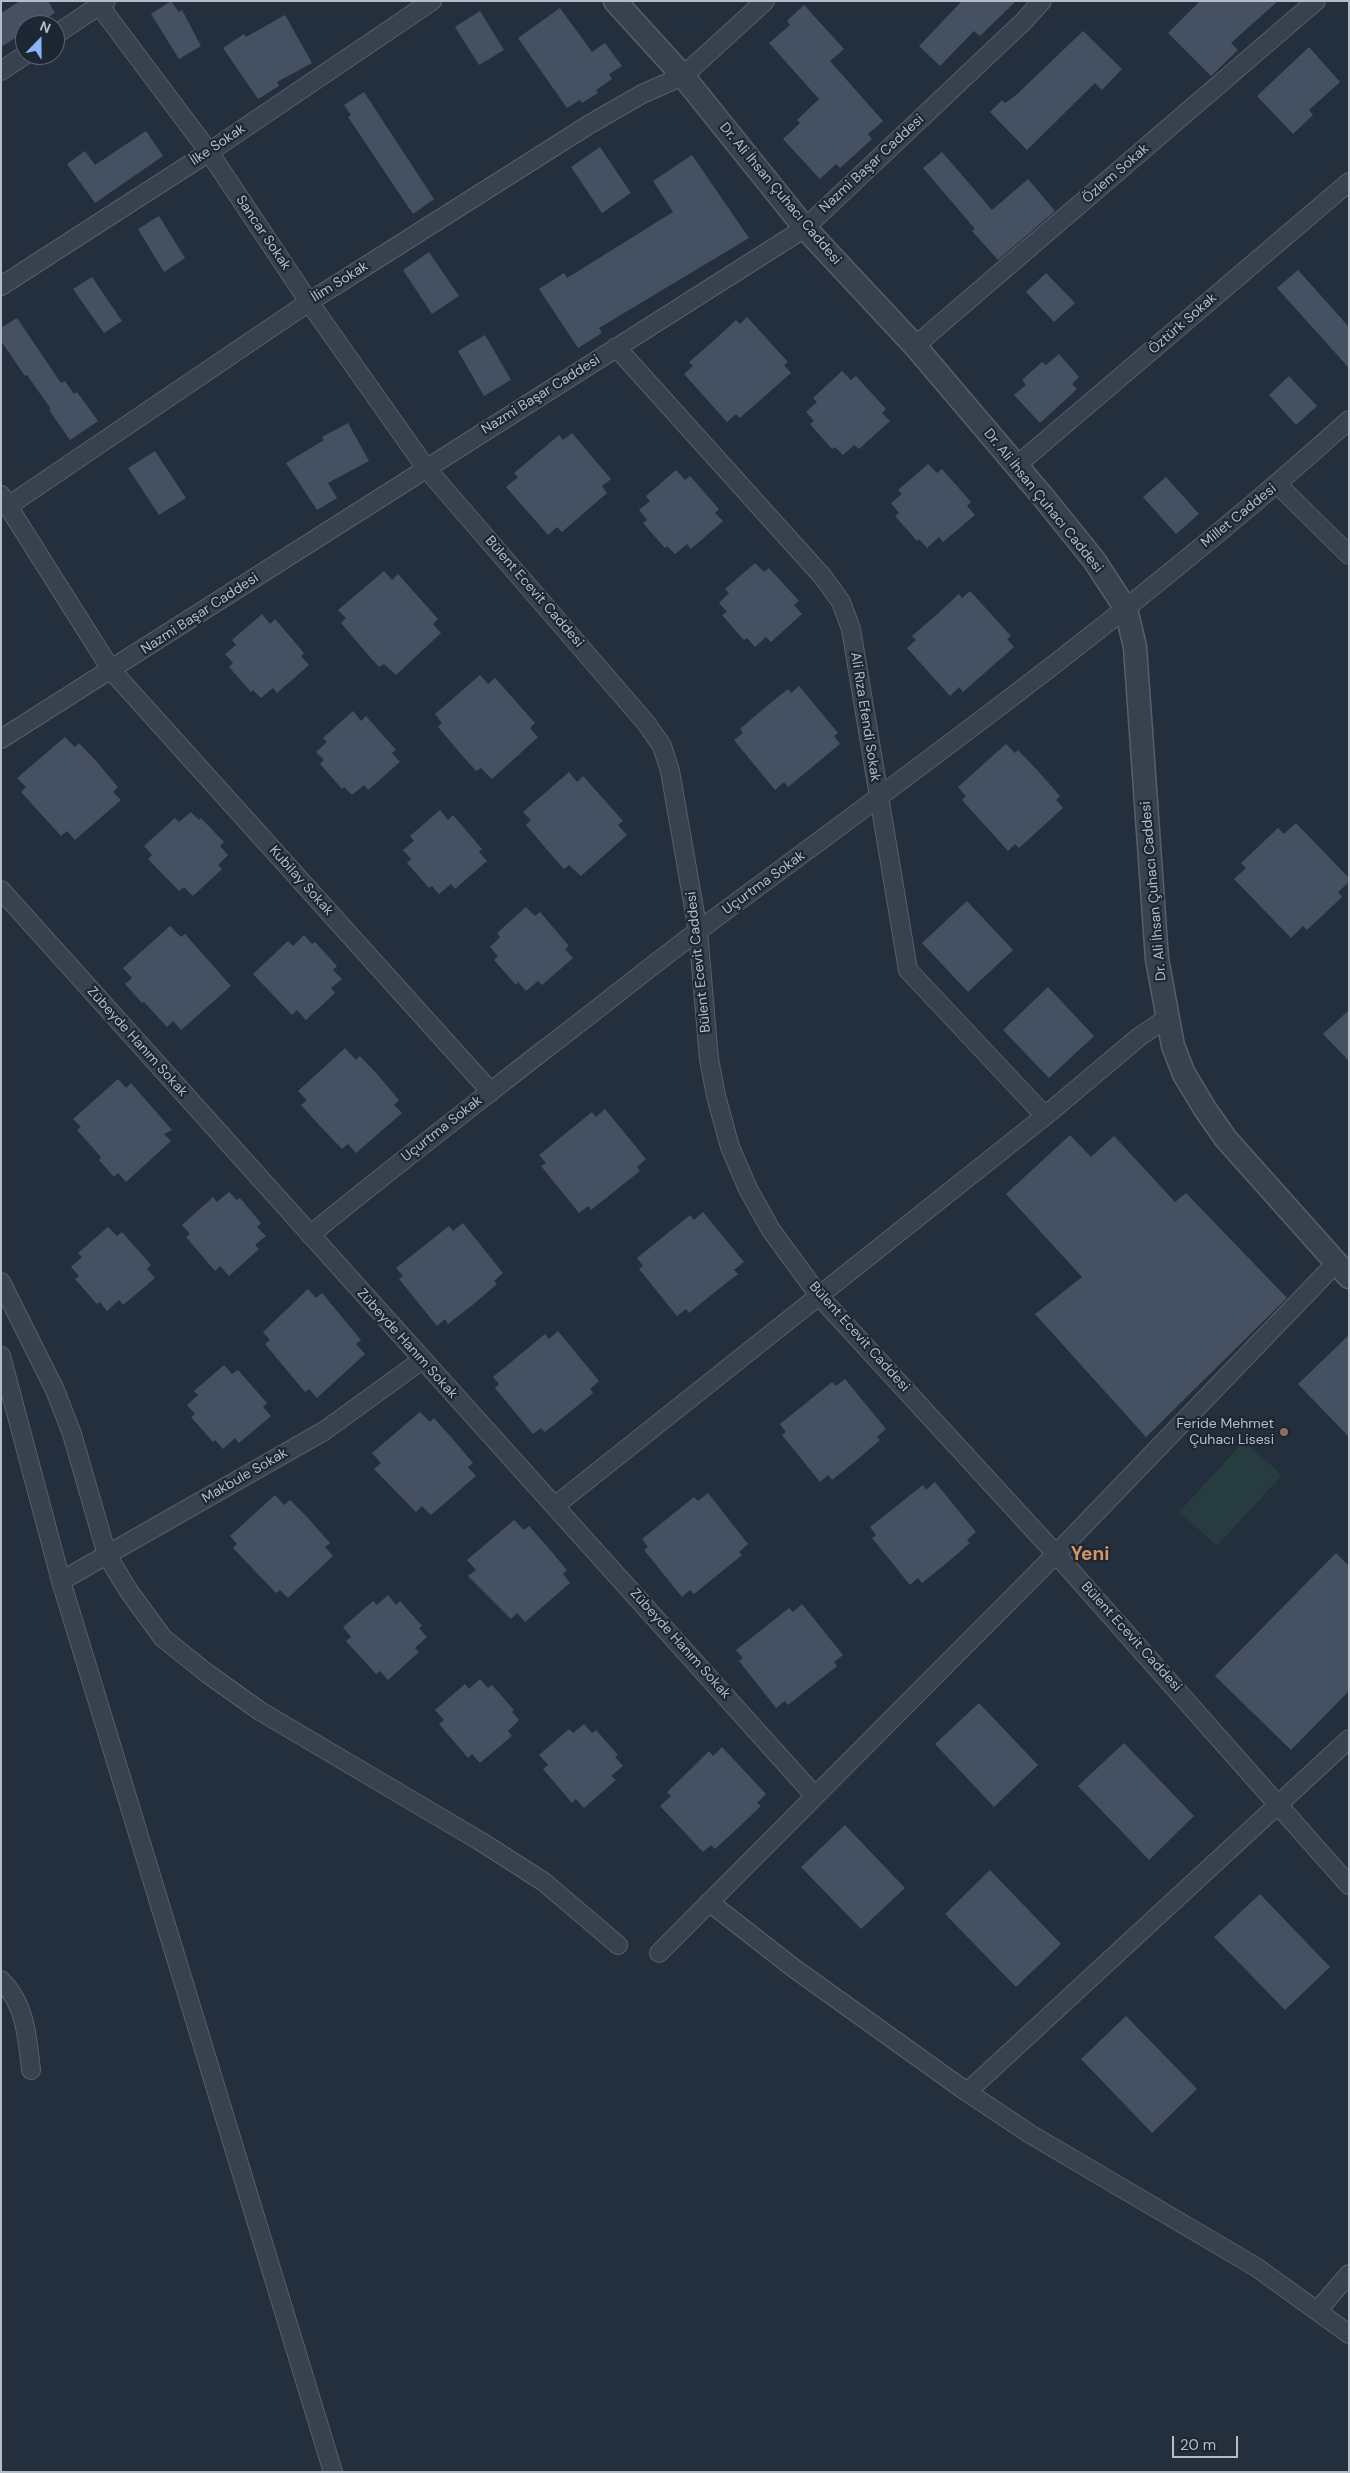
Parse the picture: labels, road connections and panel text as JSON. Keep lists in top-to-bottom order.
{
  "streets": {
    "street": [
      "İlke Sokak",
      "Nazmi Başar Caddesi",
      "Özlem Sokak",
      "Dr. Ali İhsan Çuhacı Caddesi",
      "Sancar Sokak",
      "İlim Sokak",
      "Öztürk Sokak",
      "Millet Caddesi",
      "Bülent Ecevit Caddesi",
      "Ali Rıza Efendi Sokak",
      "Kubilay Sokak",
      "Uçurtma Sokak",
      "Zübeyde Hanım Sokak",
      "Makbule Sokak"
    ]
  },
  "crossings": [
    ["İlke Sokak", "Sancar Sokak"],
    ["Nazmi Başar Caddesi", "Dr. Ali İhsan Çuhacı Caddesi"],
    ["Nazmi Başar Caddesi", "Sancar Sokak"],
    ["Nazmi Başar Caddesi", "Bülent Ecevit Caddesi"],
    ["Nazmi Başar Caddesi", "Ali Rıza Efendi Sokak"],
    ["Nazmi Başar Caddesi", "Kubilay Sokak"],
    ["Özlem Sokak", "Dr. Ali İhsan Çuhacı Caddesi"],
    ["Dr. Ali İhsan Çuhacı Caddesi", "İlim Sokak"],
    ["Dr. Ali İhsan Çuhacı Caddesi", "Öztürk Sokak"],
    ["Dr. Ali İhsan Çuhacı Caddesi", "Millet Caddesi"],
    ["Dr. Ali İhsan Çuhacı Caddesi", "Uçurtma Sokak"],
    ["Sancar Sokak", "İlim Sokak"],
    ["Sancar Sokak", "Bülent Ecevit Caddesi"],
    ["İlim Sokak", "Kubilay Sokak"],
    ["Millet Caddesi", "Uçurtma Sokak"],
    ["Bülent Ecevit Caddesi", "Uçurtma Sokak"],
    ["Ali Rıza Efendi Sokak", "Uçurtma Sokak"],
    ["Kubilay Sokak", "Uçurtma Sokak"],
    ["Uçurtma Sokak", "Zübeyde Hanım Sokak"],
    ["Zübeyde Hanım Sokak", "Makbule Sokak"]
  ],
  "districts": ["Yeni"],
  "places": ["Feride Mehmet Çuhacı Lisesi"],
  "scale_bar": "20 m",
  "north": "top"
}
